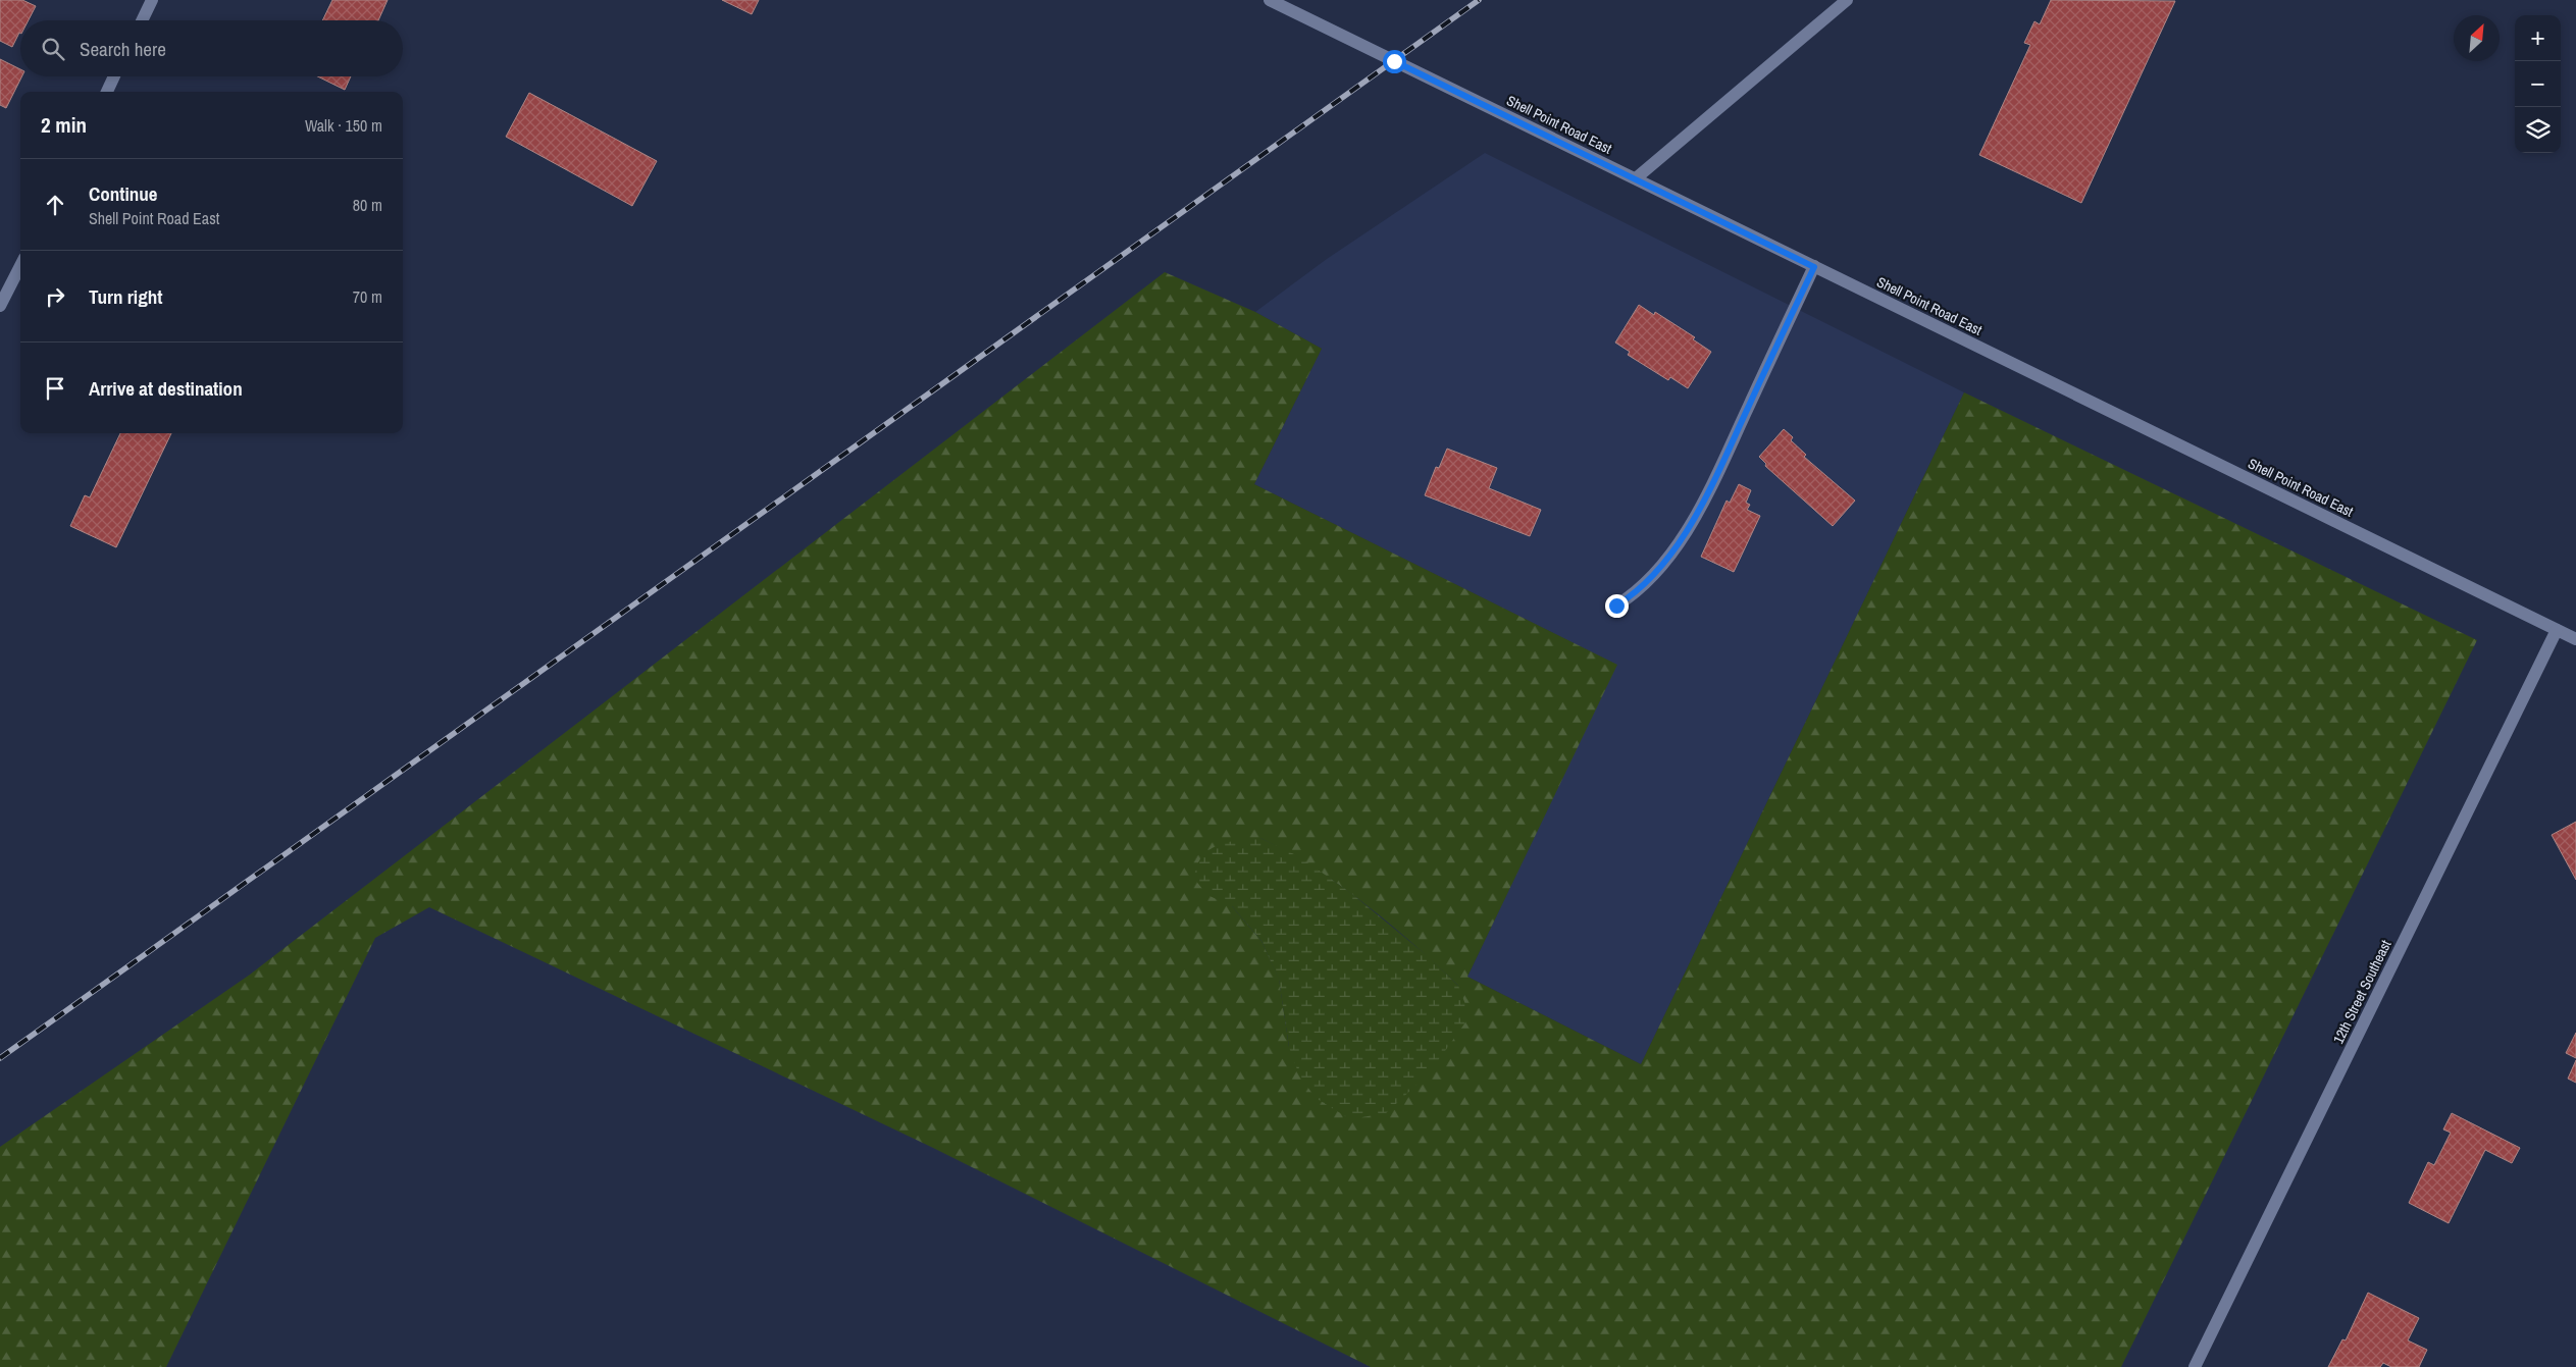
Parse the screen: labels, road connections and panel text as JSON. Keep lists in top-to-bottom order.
{
  "streets": {
    "street": ["Shell Point Road East", "12th Street Southeast"]
  },
  "crossings": [
    ["Shell Point Road East", "12th Street Southeast"]
  ],
  "north": "top right",
  "page": {
    "map_buttons": ["+", "−"],
    "search": "Search here",
    "heading": ["2 min", "Walk · 150 m"],
    "list": [
      ["Continue", "Shell Point Road East", "80 m"],
      ["Turn right", "70 m"],
      "Arrive at destination"
    ]
  }
}
